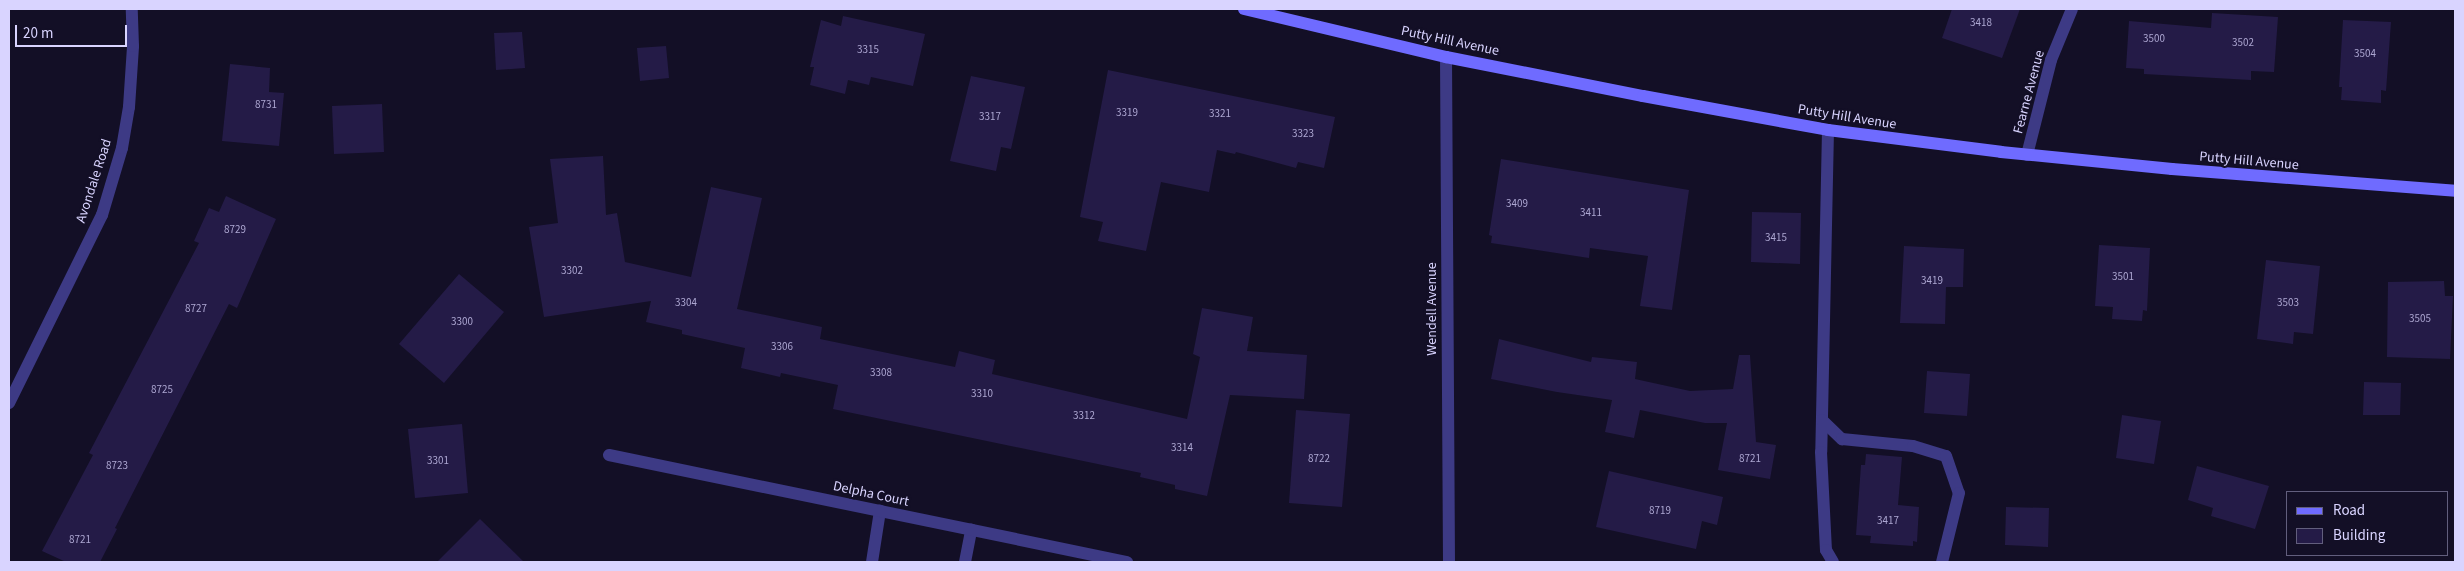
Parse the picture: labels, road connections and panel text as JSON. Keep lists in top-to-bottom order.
{
  "streets": {
    "main road": ["Putty Hill Avenue"],
    "street": [
      "Fearne Avenue",
      "Avondale Road",
      "Wendell Avenue",
      "Delpha Court"
    ]
  },
  "crossings": [
    ["Putty Hill Avenue", "Fearne Avenue"],
    ["Putty Hill Avenue", "Wendell Avenue"]
  ],
  "house_numbers": [
    "3418",
    "3500",
    "3502",
    "3315",
    "3504",
    "8731",
    "3319",
    "3321",
    "3317",
    "3323",
    "3409",
    "3411",
    "8729",
    "3415",
    "3302",
    "3501",
    "3419",
    "3304",
    "3503",
    "8727",
    "3505",
    "3300",
    "3306",
    "3308",
    "8725",
    "3310",
    "3312",
    "3314",
    "8722",
    "8721",
    "3301",
    "8723",
    "8719",
    "3417",
    "8721"
  ],
  "legend": ["Road", "Building"],
  "scale_bar": "20 m"
}
